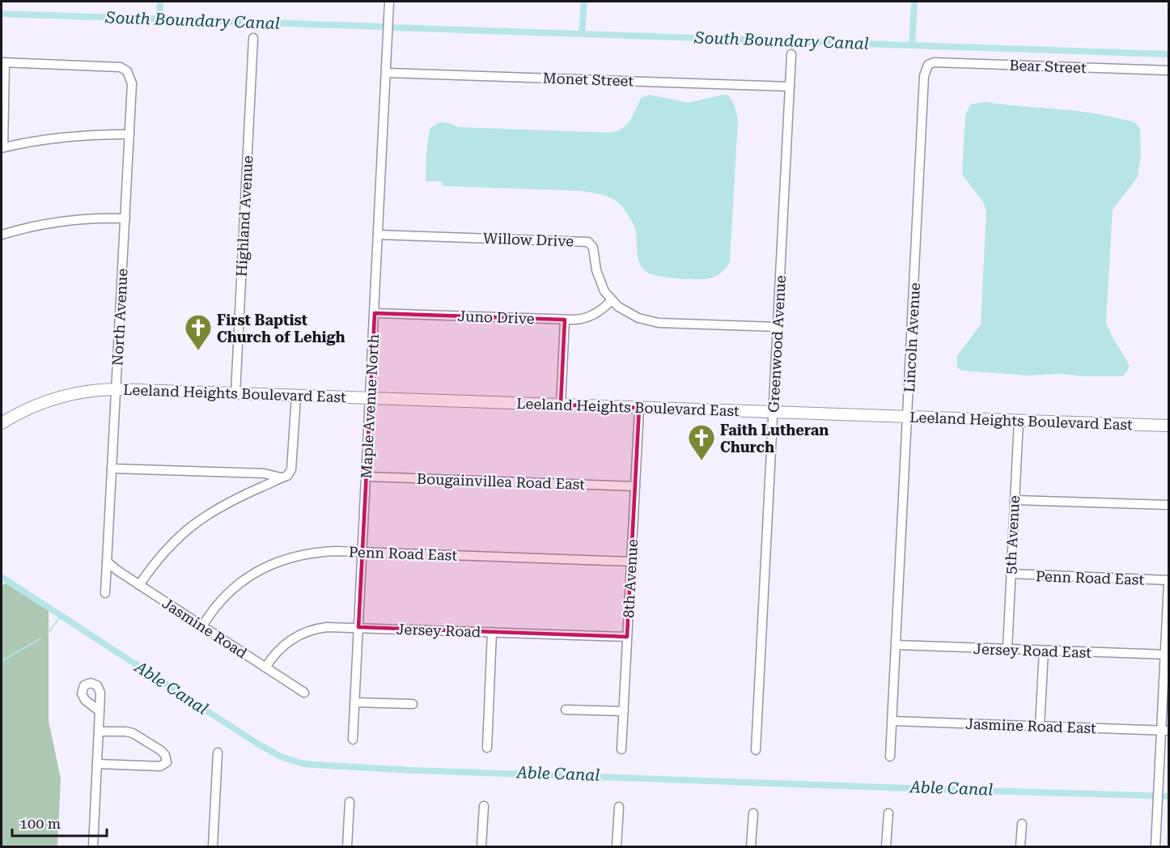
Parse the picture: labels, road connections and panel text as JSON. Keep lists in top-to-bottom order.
{
  "streets": {
    "main road": ["Leeland Heights Boulevard East"],
    "street": [
      "Bear Street",
      "Monet Street",
      "Highland Avenue",
      "Willow Drive",
      "North Avenue",
      "Juno Drive",
      "Lincoln Avenue",
      "Greenwood Avenue",
      "Maple Avenue North",
      "Bougainvillea Road East",
      "5th Avenue",
      "Penn Road East",
      "8th Avenue",
      "Jasmine Road",
      "Jersey Road",
      "Jersey Road East",
      "Jasmine Road East"
    ]
  },
  "crossings": [
    ["Bear Street", "Lincoln Avenue"],
    ["Monet Street", "Greenwood Avenue"],
    ["Monet Street", "Maple Avenue North"],
    ["Highland Avenue", "Leeland Heights Boulevard East"],
    ["Willow Drive", "Juno Drive"],
    ["Willow Drive", "Greenwood Avenue"],
    ["Willow Drive", "Maple Avenue North"],
    ["North Avenue", "Leeland Heights Boulevard East"],
    ["North Avenue", "Jasmine Road"],
    ["Juno Drive", "Maple Avenue North"],
    ["Lincoln Avenue", "Leeland Heights Boulevard East"],
    ["Lincoln Avenue", "Jersey Road East"],
    ["Lincoln Avenue", "Jasmine Road East"],
    ["Greenwood Avenue", "Leeland Heights Boulevard East"],
    ["Leeland Heights Boulevard East", "Maple Avenue North"],
    ["Leeland Heights Boulevard East", "5th Avenue"],
    ["Leeland Heights Boulevard East", "8th Avenue"],
    ["Maple Avenue North", "Bougainvillea Road East"],
    ["Maple Avenue North", "Penn Road East"],
    ["Maple Avenue North", "Jersey Road"],
    ["Bougainvillea Road East", "8th Avenue"],
    ["5th Avenue", "Penn Road East"],
    ["5th Avenue", "Jersey Road East"],
    ["Penn Road East", "8th Avenue"],
    ["Penn Road East", "Jasmine Road"],
    ["8th Avenue", "Jersey Road"],
    ["Jasmine Road", "Jersey Road"]
  ],
  "water": ["South Boundary Canal", "Able Canal"],
  "places": {
    "church": ["First Baptist Church of Lehigh", "Faith Lutheran Church"]
  },
  "scale_bar": "100 m"
}
